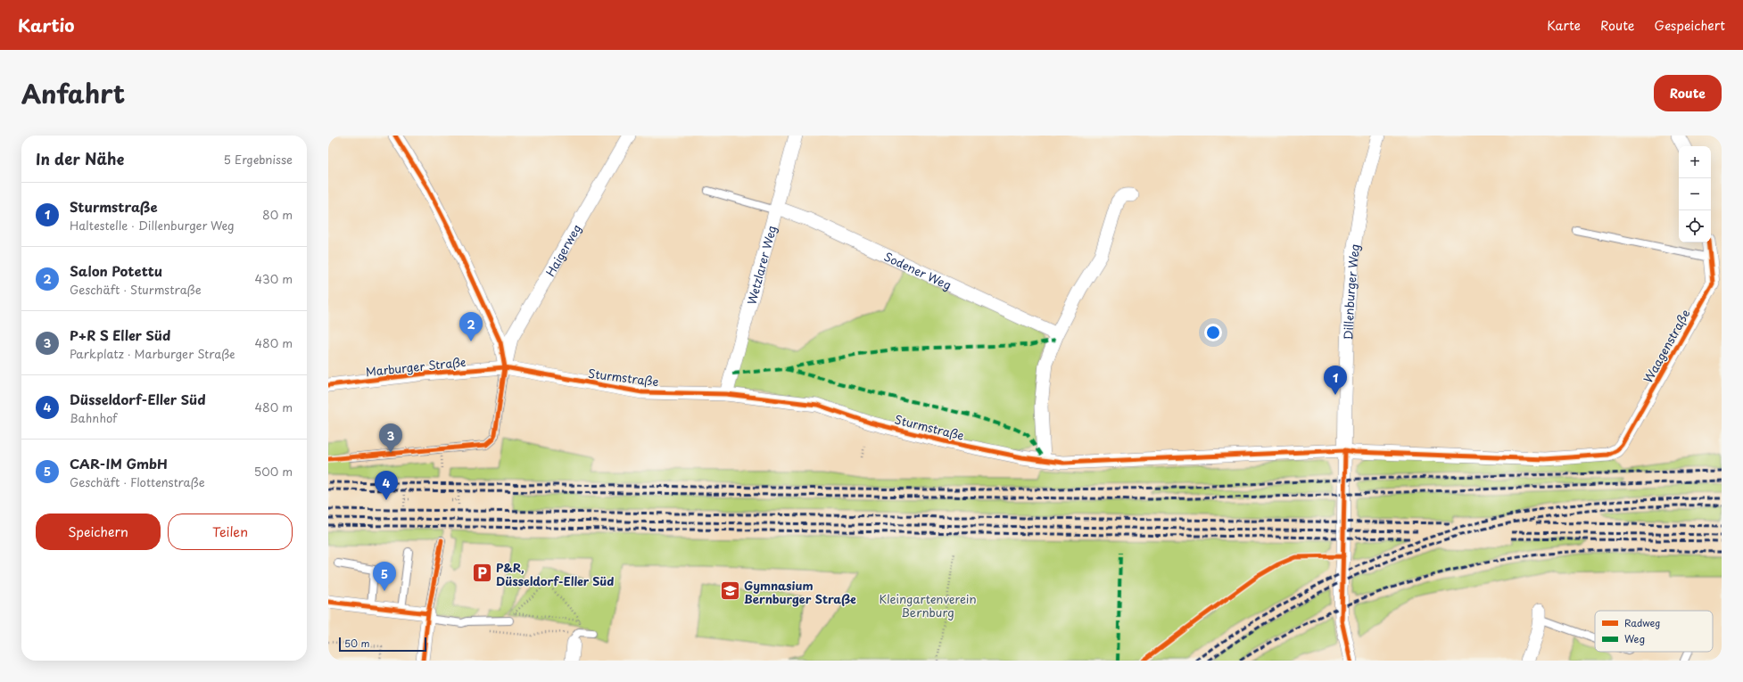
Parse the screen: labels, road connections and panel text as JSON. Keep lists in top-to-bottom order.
{
  "streets": {
    "street": [
      "Haigerweg",
      "Wetzlarer Weg",
      "Sodener Weg",
      "Dillenburger Weg",
      "Waagenstraße",
      "Marburger Straße",
      "Sturmstraße"
    ]
  },
  "crossings": [
    ["Haigerweg", "Marburger Straße"],
    ["Haigerweg", "Sturmstraße"],
    ["Wetzlarer Weg", "Sodener Weg"],
    ["Wetzlarer Weg", "Sturmstraße"],
    ["Dillenburger Weg", "Sturmstraße"],
    ["Waagenstraße", "Sturmstraße"],
    ["Marburger Straße", "Sturmstraße"]
  ],
  "parks": ["Kleingartenverein Bernburg"],
  "places": {
    "parking": ["P&R, Düsseldorf-Eller Süd"],
    "school or university": ["Gymnasium Bernburger Straße"]
  },
  "legend": ["Radweg", "Weg"],
  "scale_bar": "50 m",
  "page": {
    "header": "Kartio",
    "nav": ["Karte", "Route", "Gespeichert"],
    "title": "Anfahrt",
    "buttons": [
      "Route",
      ["Speichern", "Teilen"]
    ],
    "heading": ["In der Nähe", "5 Ergebnisse"],
    "map_buttons": ["+", "−"],
    "list": [
      {
        "mark": "1",
        "name": "Sturmstraße",
        "note": "Haltestelle · Dillenburger Weg",
        "value": "80 m"
      },
      {
        "mark": "2",
        "name": "Salon Potettu",
        "note": "Geschäft · Sturmstraße",
        "value": "430 m"
      },
      {
        "mark": "3",
        "name": "P+R S Eller Süd",
        "note": "Parkplatz · Marburger Straße",
        "value": "480 m"
      },
      {
        "mark": "4",
        "name": "Düsseldorf-Eller Süd",
        "note": "Bahnhof",
        "value": "480 m"
      },
      {
        "mark": "5",
        "name": "CAR-IM GmbH",
        "note": "Geschäft · Flottenstraße",
        "value": "500 m"
      }
    ],
    "pins": [
      "2",
      "1",
      "3",
      "4",
      "5"
    ],
    "scale": "50 m"
  }
}
